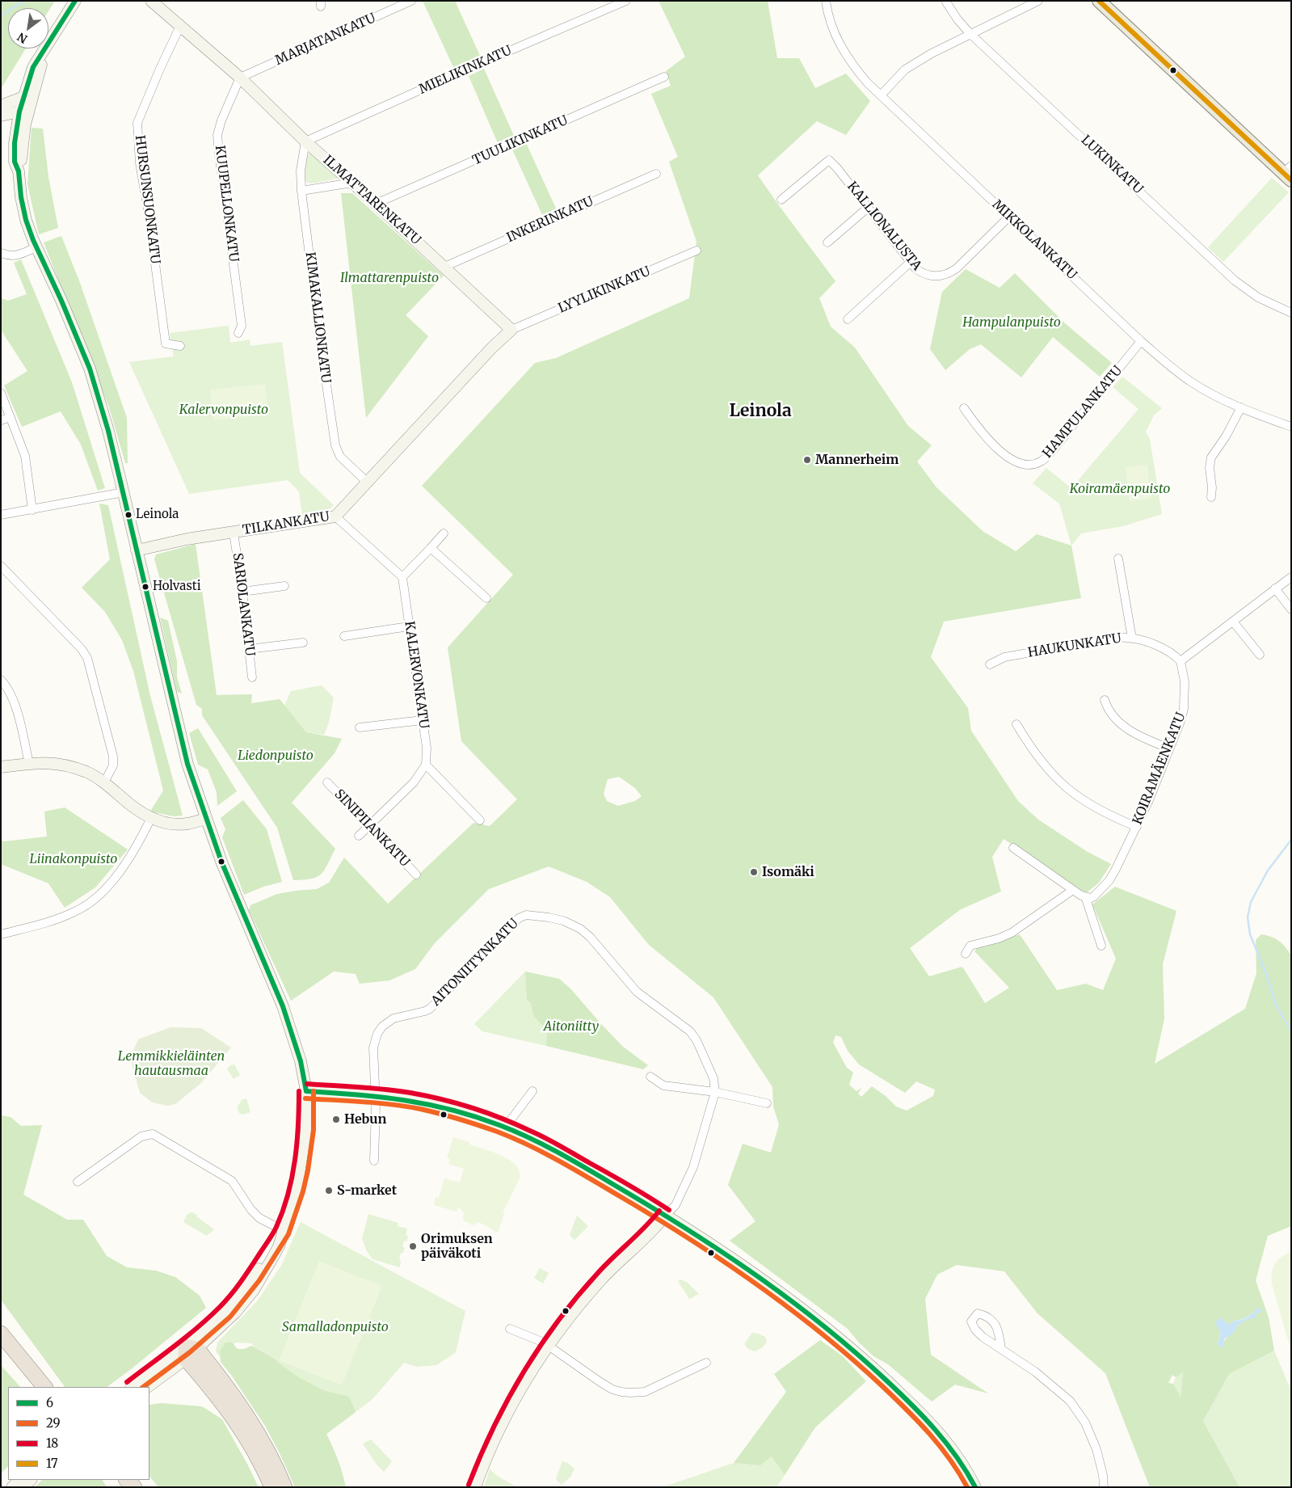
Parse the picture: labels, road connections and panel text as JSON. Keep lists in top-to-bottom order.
{
  "streets": {
    "main road": ["ILMATTARENKATU", "TILKANKATU"],
    "street": [
      "MARJATANKATU",
      "MIELIKINKATU",
      "TUULIKINKATU",
      "LUKINKATU",
      "HURSUNSUONKATU",
      "KUUPELLONKATU",
      "INKERINKATU",
      "KALLIONALUSTA",
      "MIKKOLANKATU",
      "LYYLIKINKATU",
      "KIMAKALLIONKATU",
      "HAMPULANKATU",
      "SARIOLANKATU",
      "HAUKUNKATU",
      "KALERVONKATU",
      "KOIRAMÄENKATU",
      "SINIPIIANKATU",
      "AITONIITYNKATU"
    ]
  },
  "crossings": [
    ["MARJATANKATU", "ILMATTARENKATU"],
    ["MARJATANKATU", "KUUPELLONKATU"],
    ["MIELIKINKATU", "ILMATTARENKATU"],
    ["MIELIKINKATU", "KIMAKALLIONKATU"],
    ["TUULIKINKATU", "ILMATTARENKATU"],
    ["HURSUNSUONKATU", "ILMATTARENKATU"],
    ["ILMATTARENKATU", "KUUPELLONKATU"],
    ["ILMATTARENKATU", "INKERINKATU"],
    ["ILMATTARENKATU", "LYYLIKINKATU"],
    ["ILMATTARENKATU", "KIMAKALLIONKATU"],
    ["ILMATTARENKATU", "TILKANKATU"],
    ["KALLIONALUSTA", "MIKKOLANKATU"],
    ["MIKKOLANKATU", "HAMPULANKATU"],
    ["LYYLIKINKATU", "TILKANKATU"],
    ["KIMAKALLIONKATU", "TILKANKATU"],
    ["TILKANKATU", "SARIOLANKATU"],
    ["HAUKUNKATU", "KOIRAMÄENKATU"]
  ],
  "districts": ["Leinola"],
  "parks": [
    "Ilmattarenpuisto",
    "Hampulanpuisto",
    "Kalervonpuisto",
    "Koiramäenpuisto",
    "Liedonpuisto",
    "Liinakonpuisto",
    "Aitoniitty",
    "Lemmikkieläinten hautausmaa",
    "Samalladonpuisto"
  ],
  "places": [
    "Mannerheim",
    "Leinola",
    "Holvasti",
    "Isomäki",
    "Hebun",
    "S-market",
    "Orimuksen päiväkoti"
  ],
  "lines": [
    "transit line 6",
    "transit line 17",
    "transit line 18",
    "transit line 29"
  ],
  "legend": [
    "6",
    "29",
    "18",
    "17"
  ],
  "north": "bottom left"
}
